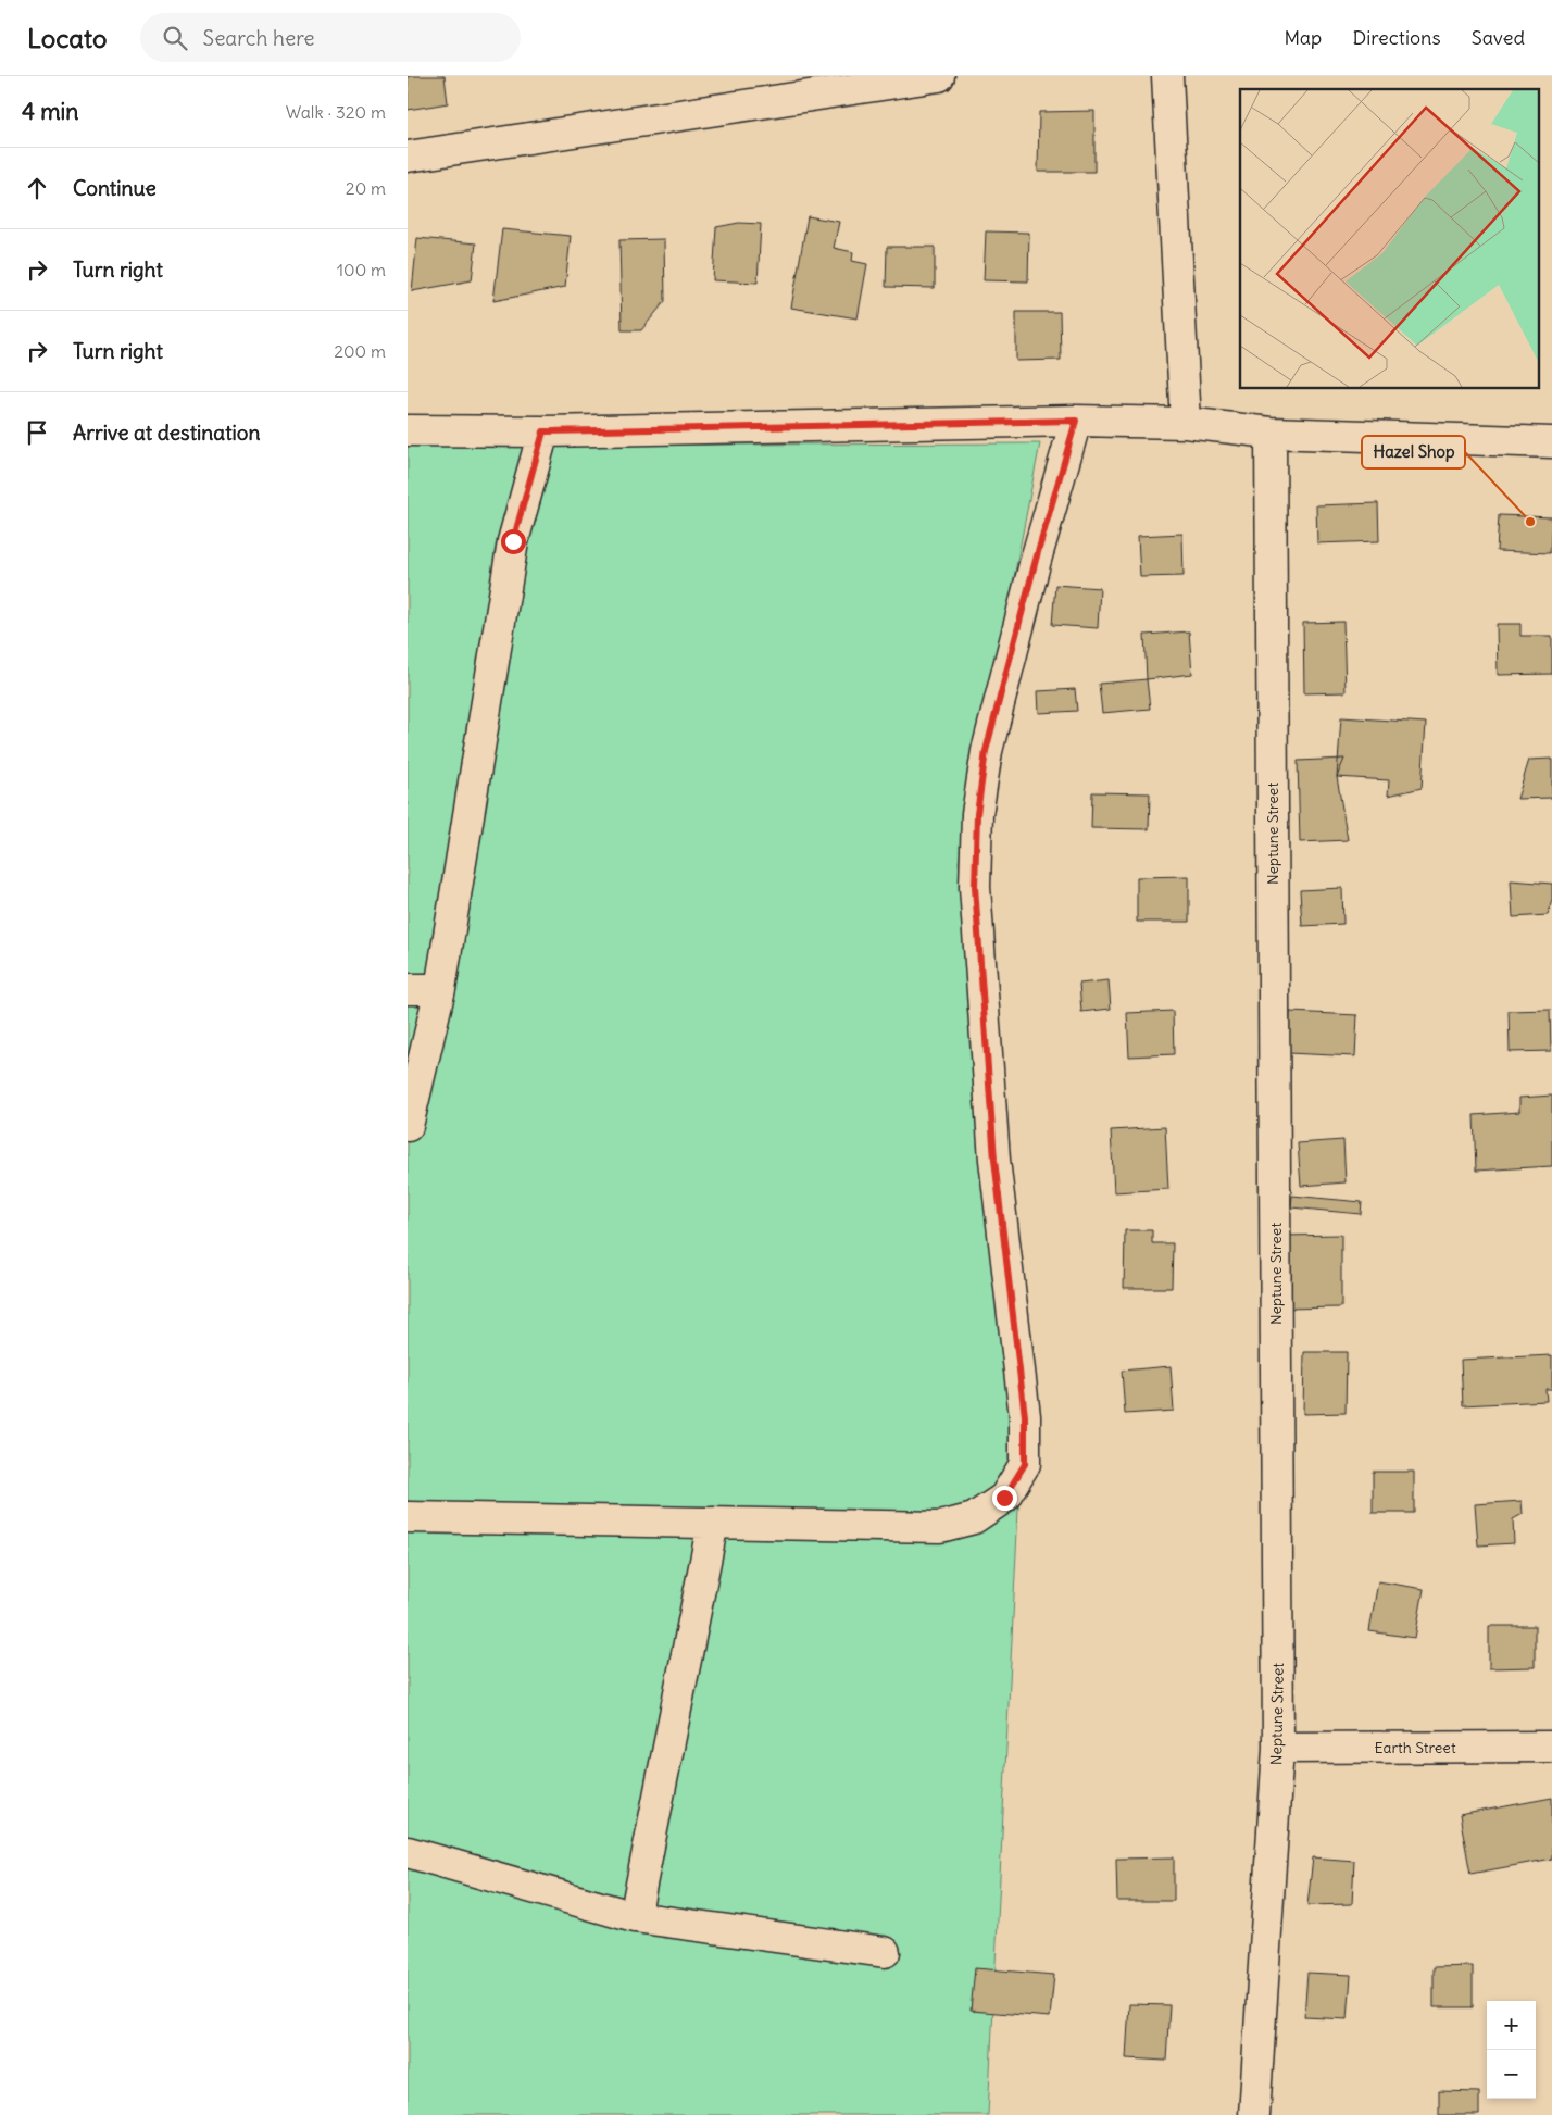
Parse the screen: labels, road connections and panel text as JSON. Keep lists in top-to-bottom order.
{
  "streets": {
    "street": ["Neptune Street", "Earth Street"]
  },
  "crossings": [
    ["Neptune Street", "Earth Street"]
  ],
  "places": ["Hazel Shop"],
  "page": {
    "header": "Locato",
    "search": "Search here",
    "nav": ["Map", "Directions", "Saved"],
    "heading": ["4 min", "Walk · 320 m"],
    "list": [
      ["Continue", "20 m"],
      ["Turn right", "100 m"],
      ["Turn right", "200 m"],
      "Arrive at destination"
    ],
    "map_buttons": ["+", "−"]
  }
}
